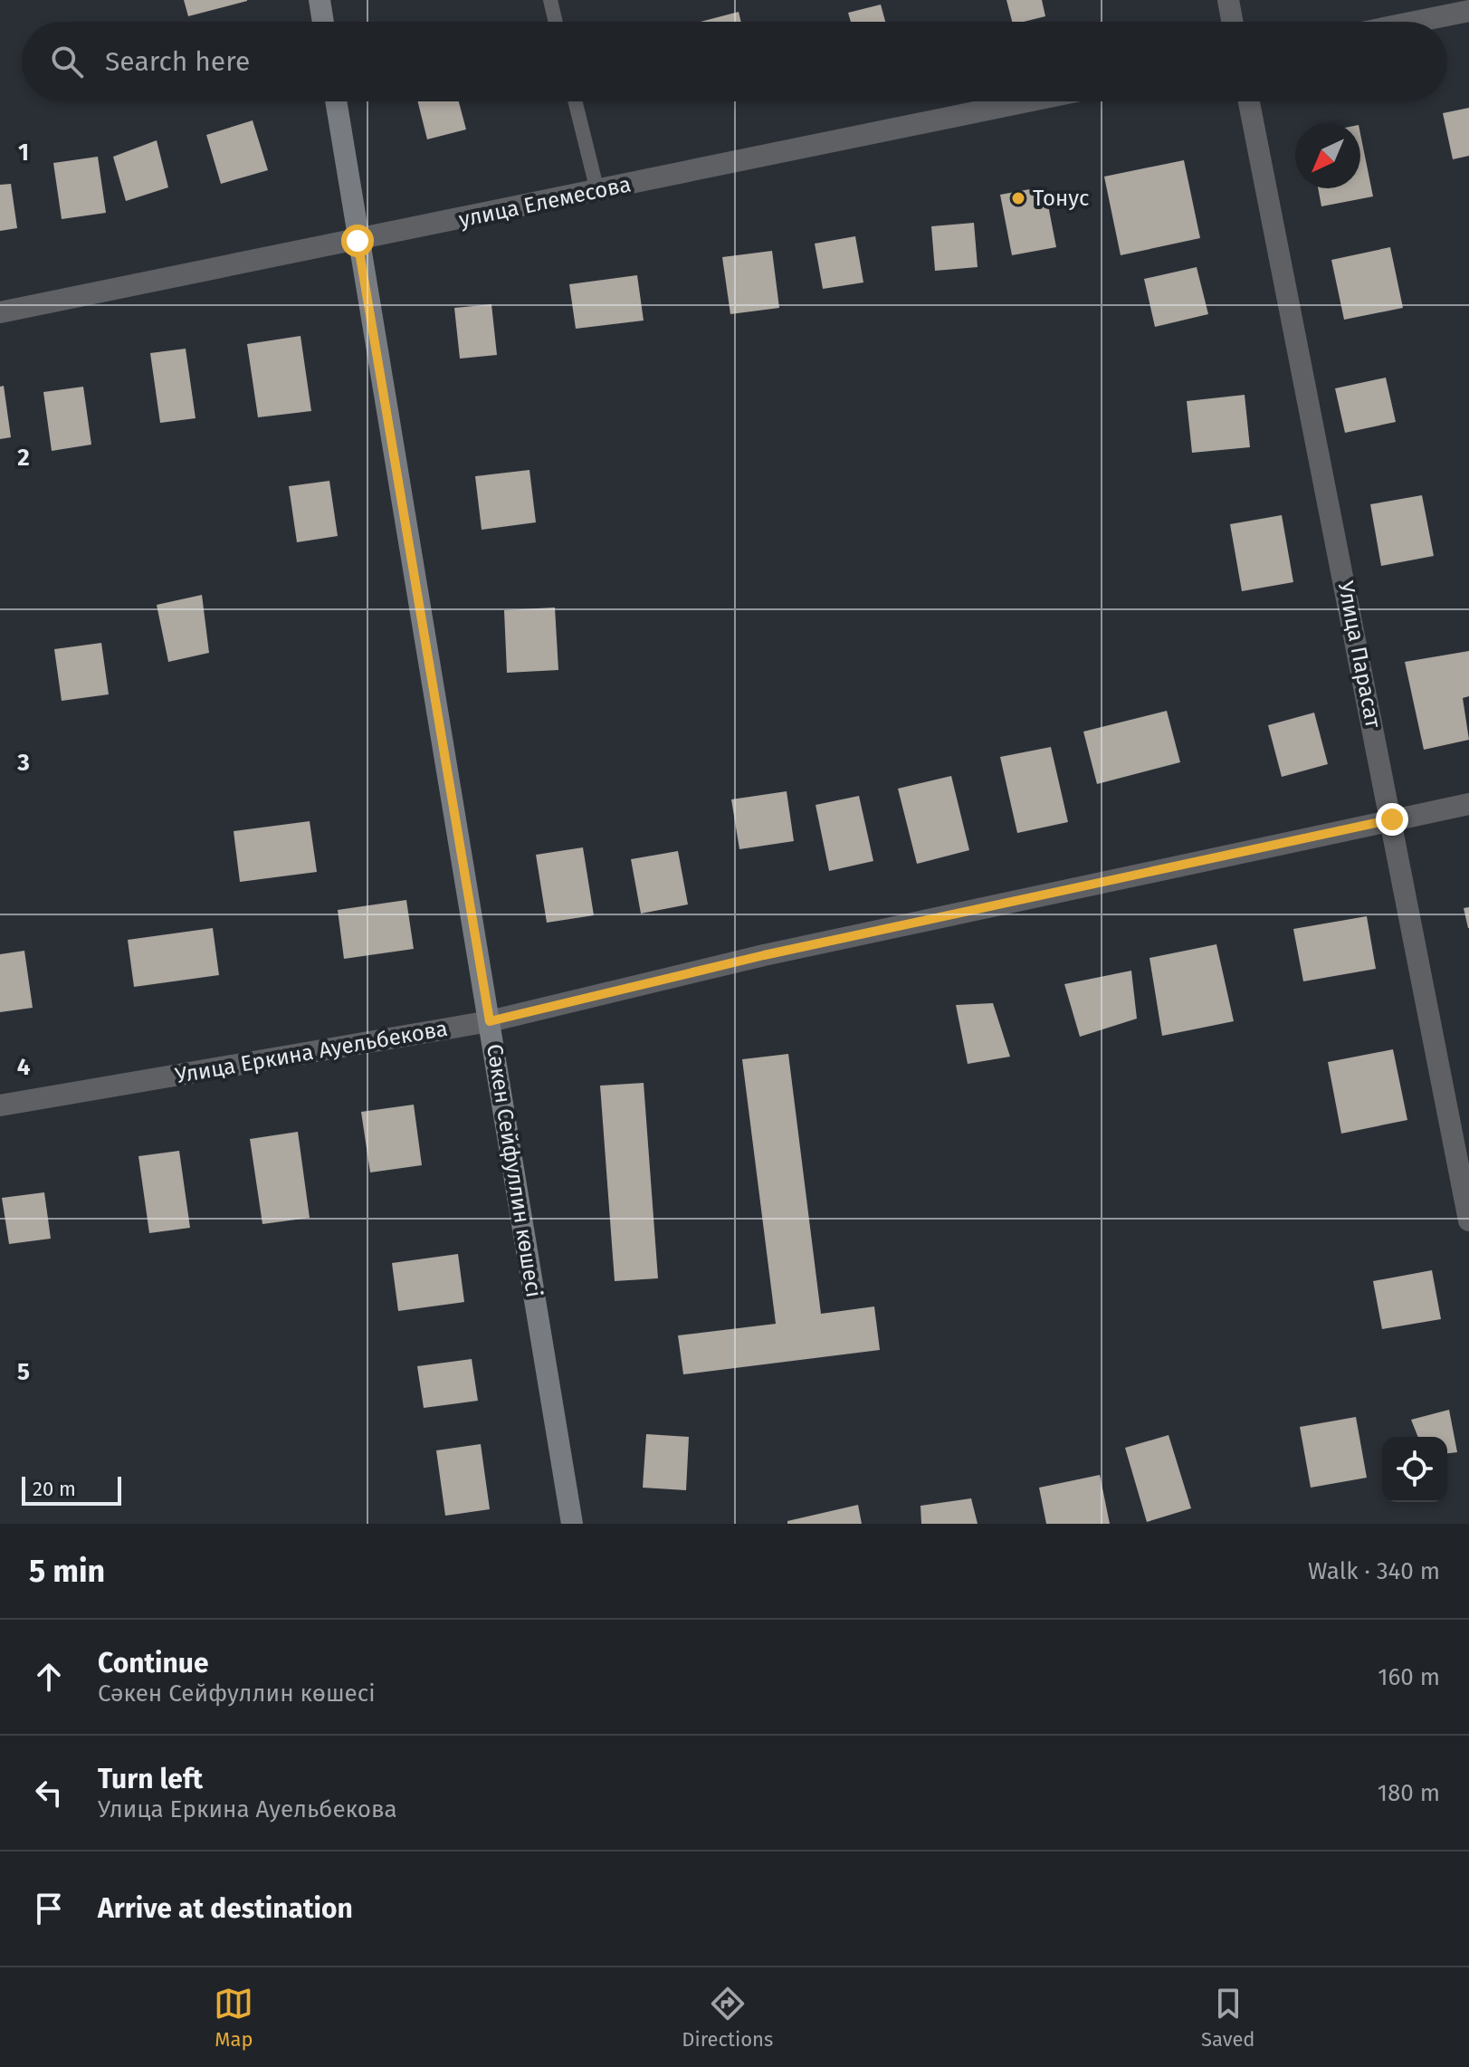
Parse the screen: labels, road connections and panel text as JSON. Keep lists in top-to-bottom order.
{
  "streets": {
    "street": [
      "улица Елемесова",
      "Улица Парасат",
      "Улица Еркина Ауельбекова",
      "Сәкен Сейфуллин көшесі"
    ]
  },
  "crossings": [
    ["улица Елемесова", "Сәкен Сейфуллин көшесі"],
    ["Улица Парасат", "Улица Еркина Ауельбекова"],
    ["Улица Еркина Ауельбекова", "Сәкен Сейфуллин көшесі"]
  ],
  "places": ["Тонус"],
  "scale_bar": "20 m",
  "north": "bottom left",
  "page": {
    "search": "Search here",
    "scale": "20 m",
    "heading": ["5 min", "Walk · 340 m"],
    "list": [
      ["Continue", "Сәкен Сейфуллин көшесі", "160 m"],
      ["Turn left", "Улица Еркина Ауельбекова", "180 m"],
      "Arrive at destination"
    ],
    "nav": ["Map", "Directions", "Saved"]
  },
  "grid": {
    "rows": [
      "1",
      "2",
      "3",
      "4",
      "5"
    ]
  }
}
